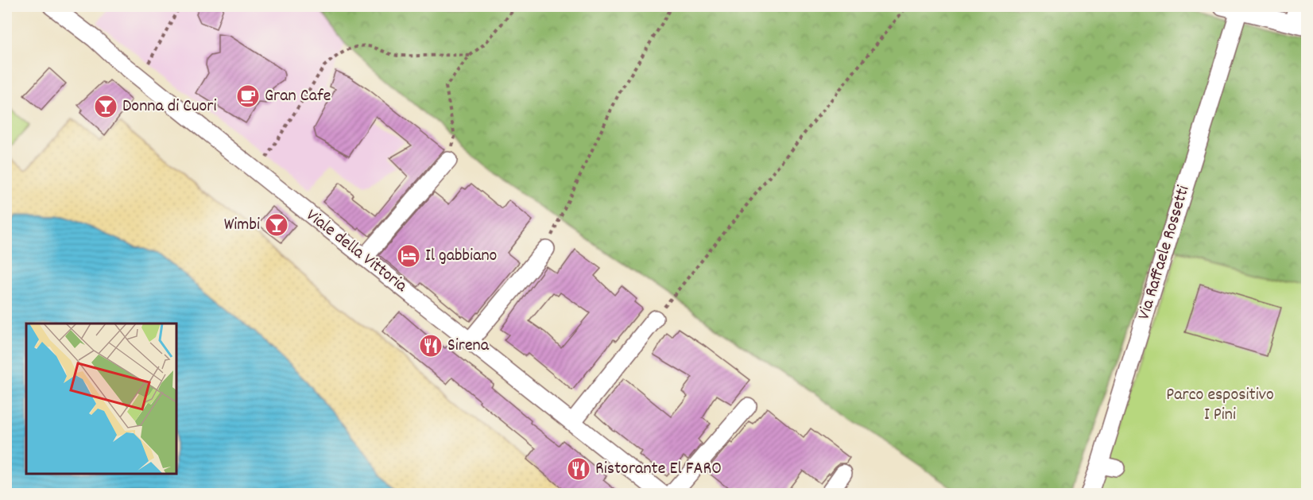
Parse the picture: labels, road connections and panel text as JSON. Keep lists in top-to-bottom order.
{
  "streets": {
    "street": ["Viale della Vittoria", "Via Raffaele Rossetti"]
  },
  "parks": ["Parco espositivo I Pini"],
  "places": {
    "cafe": ["Gran Cafe"],
    "bar": ["Donna di Cuori", "Wimbi"],
    "hotel": ["Il gabbiano"],
    "restaurant": ["Sirena", "Ristorante El FARO"]
  }
}
